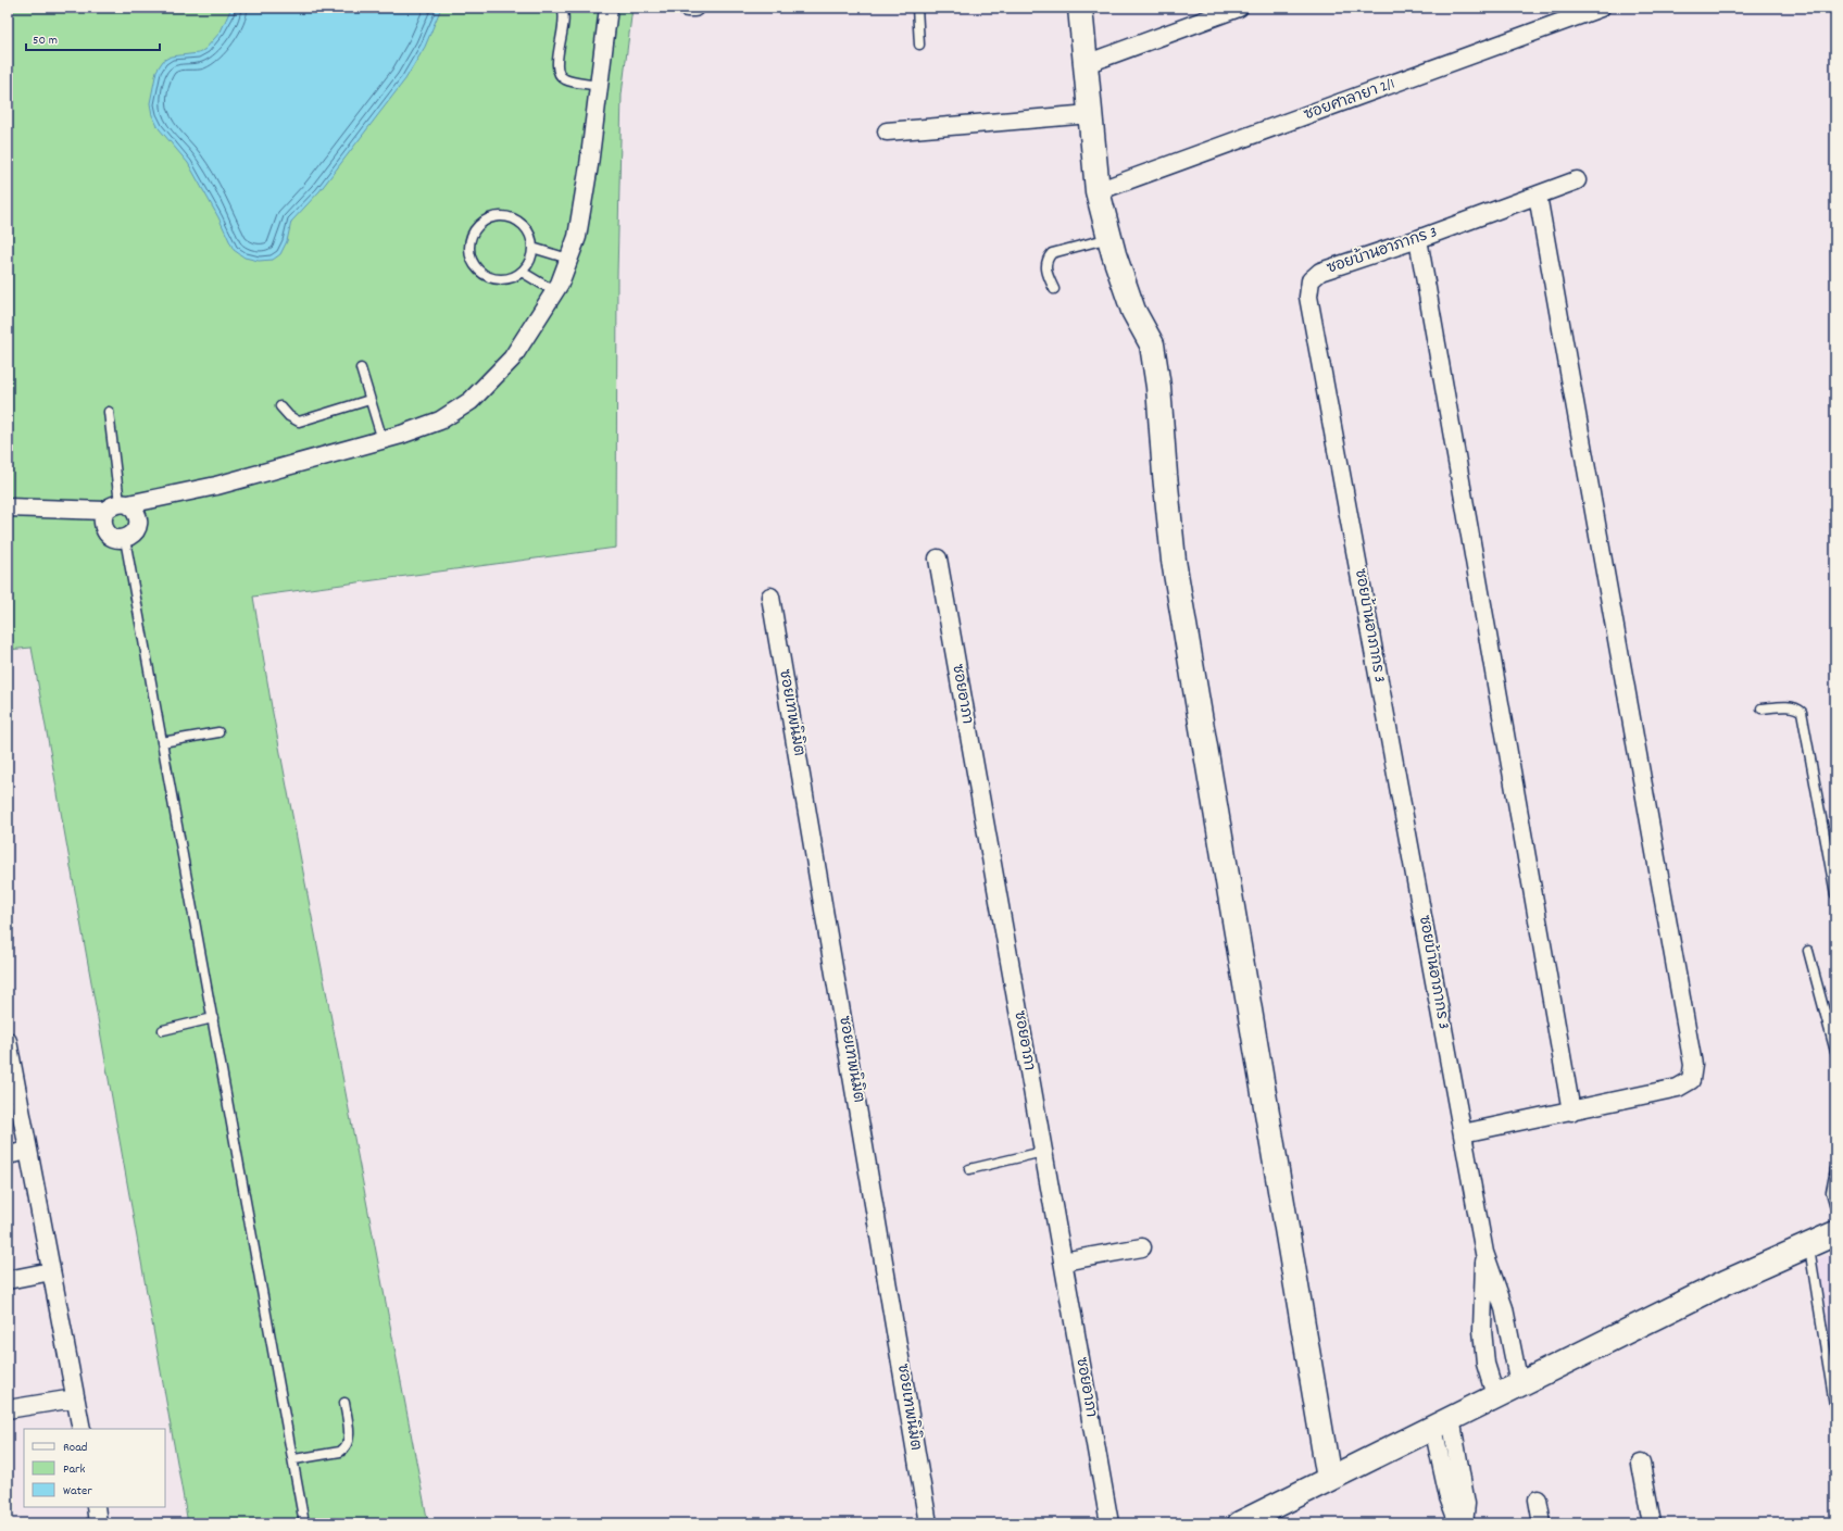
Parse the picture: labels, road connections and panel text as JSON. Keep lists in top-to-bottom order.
{
  "streets": {
    "street": [
      "ซอยศาลายา 2/1",
      "ซอยบ้านอาภากร 3",
      "ซอยอาภา",
      "ซอยเทพนิมิต"
    ]
  },
  "legend": ["Road", "Park", "Water"],
  "scale_bar": "50 m"
}
